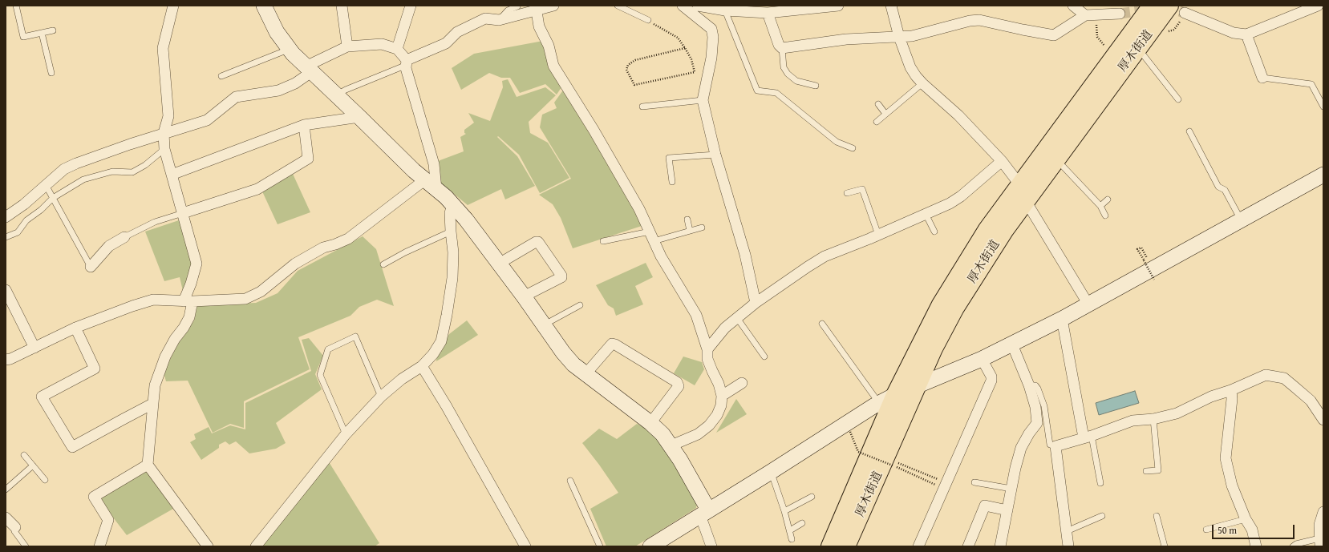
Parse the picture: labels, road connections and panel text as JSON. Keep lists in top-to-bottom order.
{
  "streets": {
    "highway": ["厚木街道"]
  },
  "scale_bar": "50 m"
}
